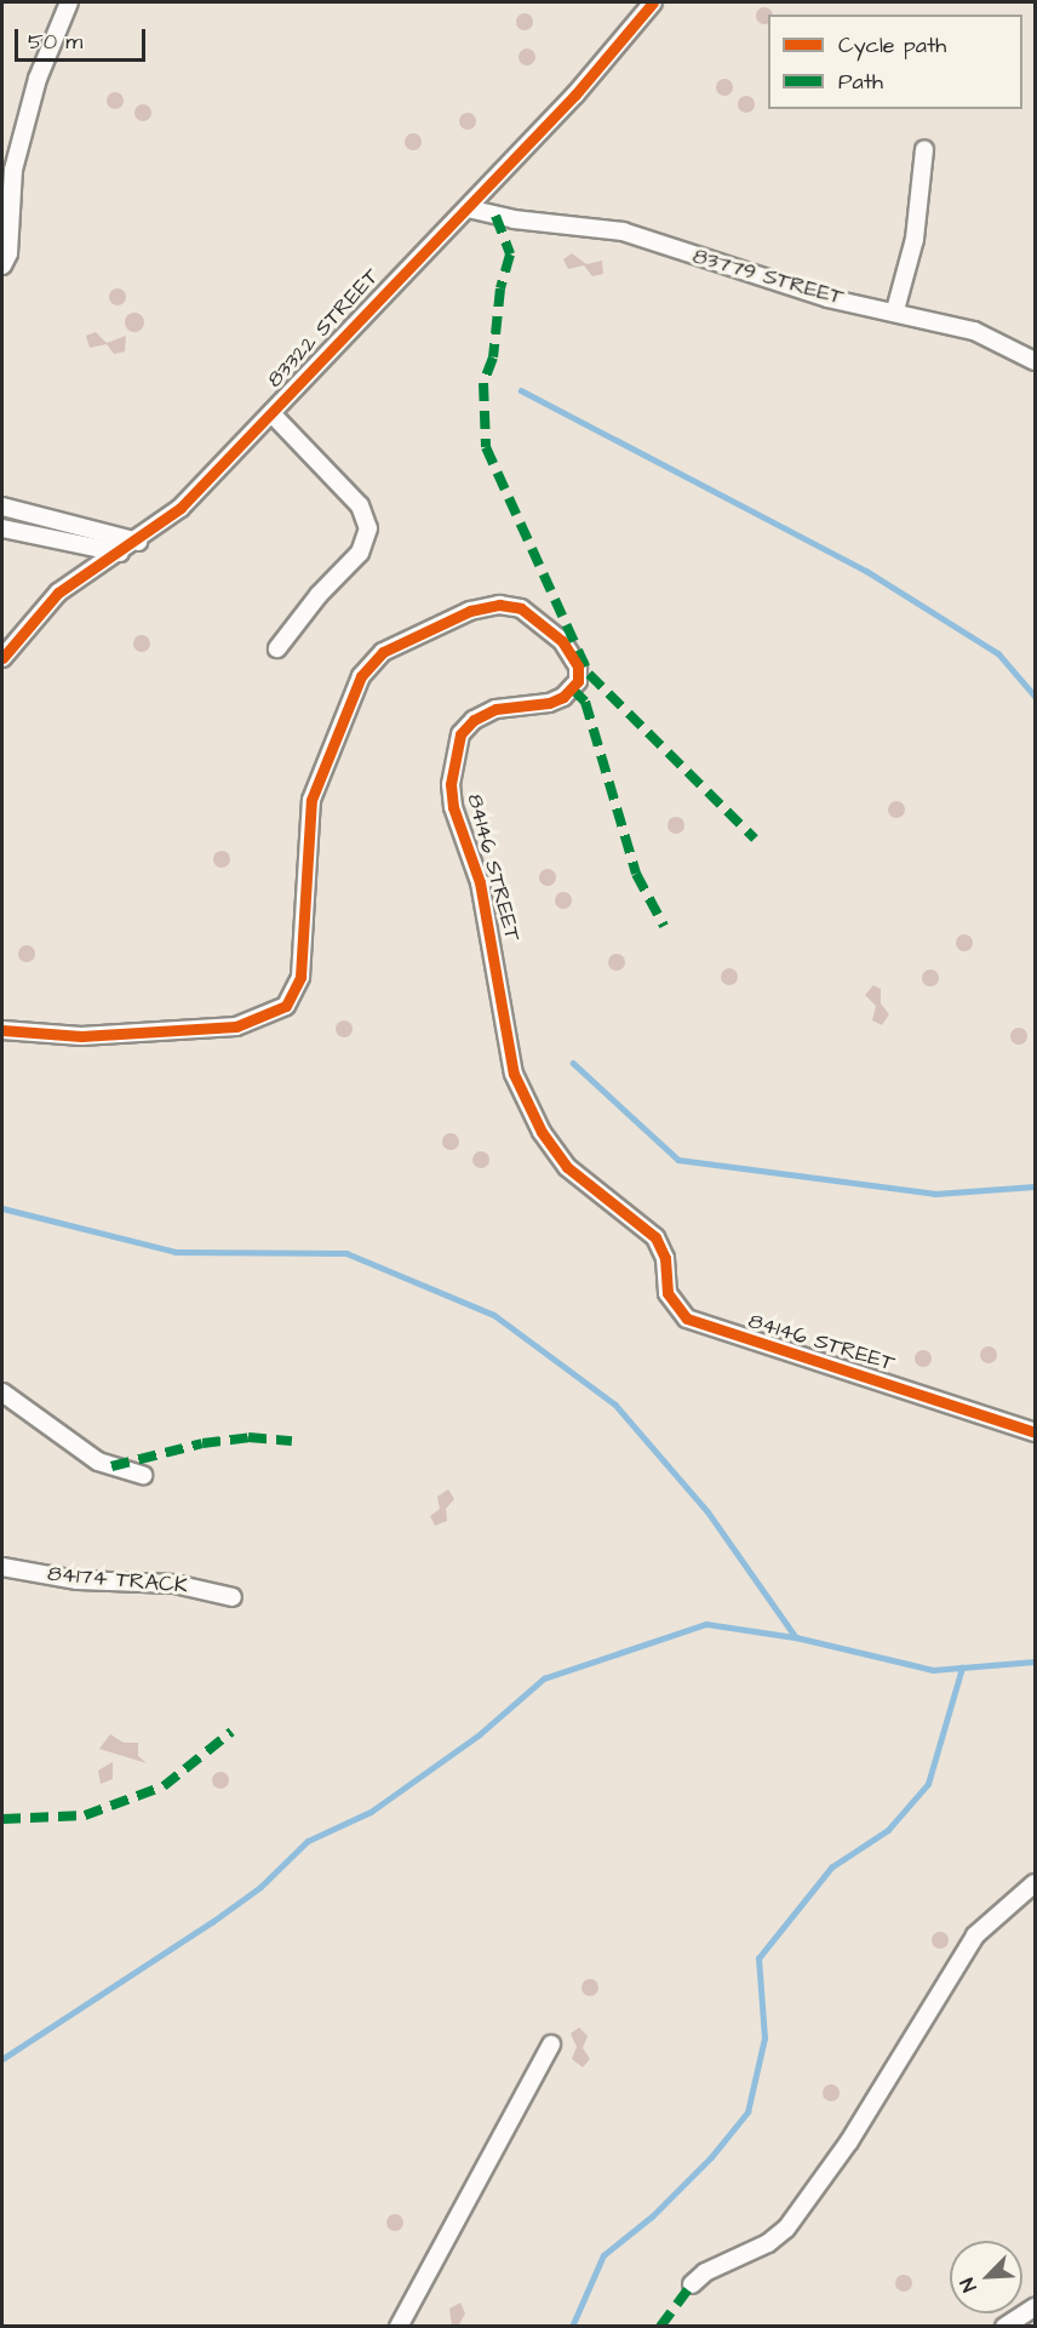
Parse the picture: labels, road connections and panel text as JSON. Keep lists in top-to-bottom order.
{
  "streets": {
    "street": [
      "83779 STREET",
      "83322 STREET",
      "84146 STREET",
      "84174 TRACK"
    ]
  },
  "crossings": [
    ["83779 STREET", "83322 STREET"]
  ],
  "legend": ["Cycle path", "Path"],
  "scale_bar": "50 m",
  "north": "bottom left"
}
